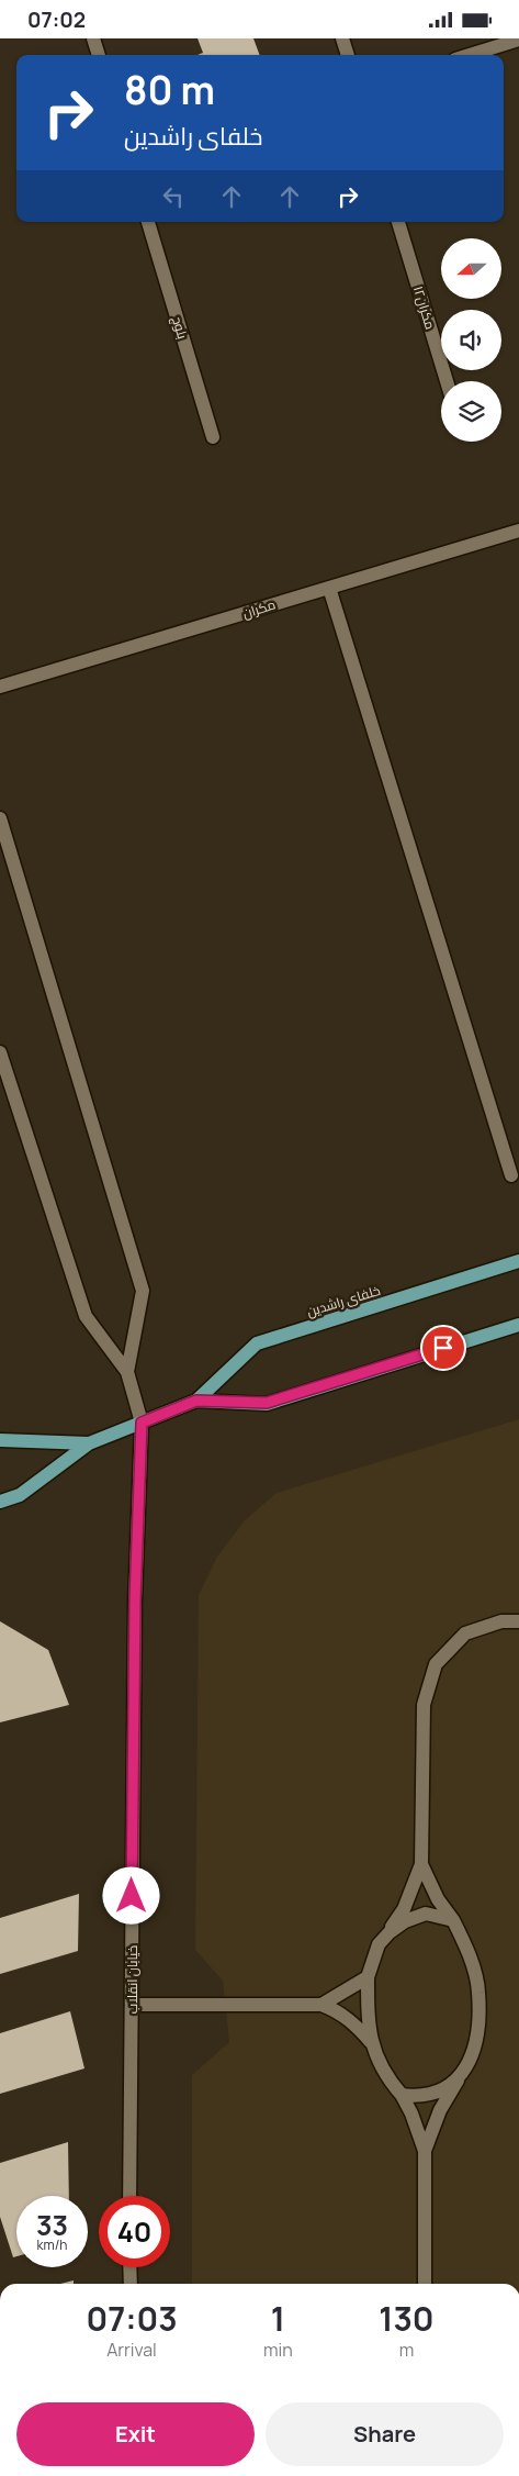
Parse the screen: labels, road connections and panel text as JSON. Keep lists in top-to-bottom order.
{
  "streets": {
    "main road": ["خلفای راشدین"],
    "street": [
      "مکران۱۲",
      "بلوچ",
      "مکران",
      "خیابان انقلاب"
    ]
  },
  "crossings": [
    ["خلفای راشدین", "خیابان انقلاب"]
  ],
  "north": "left",
  "page": {
    "status": "07:02",
    "turn": ["80 m", "خلفای راشدین"],
    "speed": "33 km/h",
    "limit": "40",
    "eta": [
      "07:03",
      "Arrival",
      "1",
      "min",
      "130",
      "m"
    ],
    "buttons": ["Exit", "Share"]
  }
}
